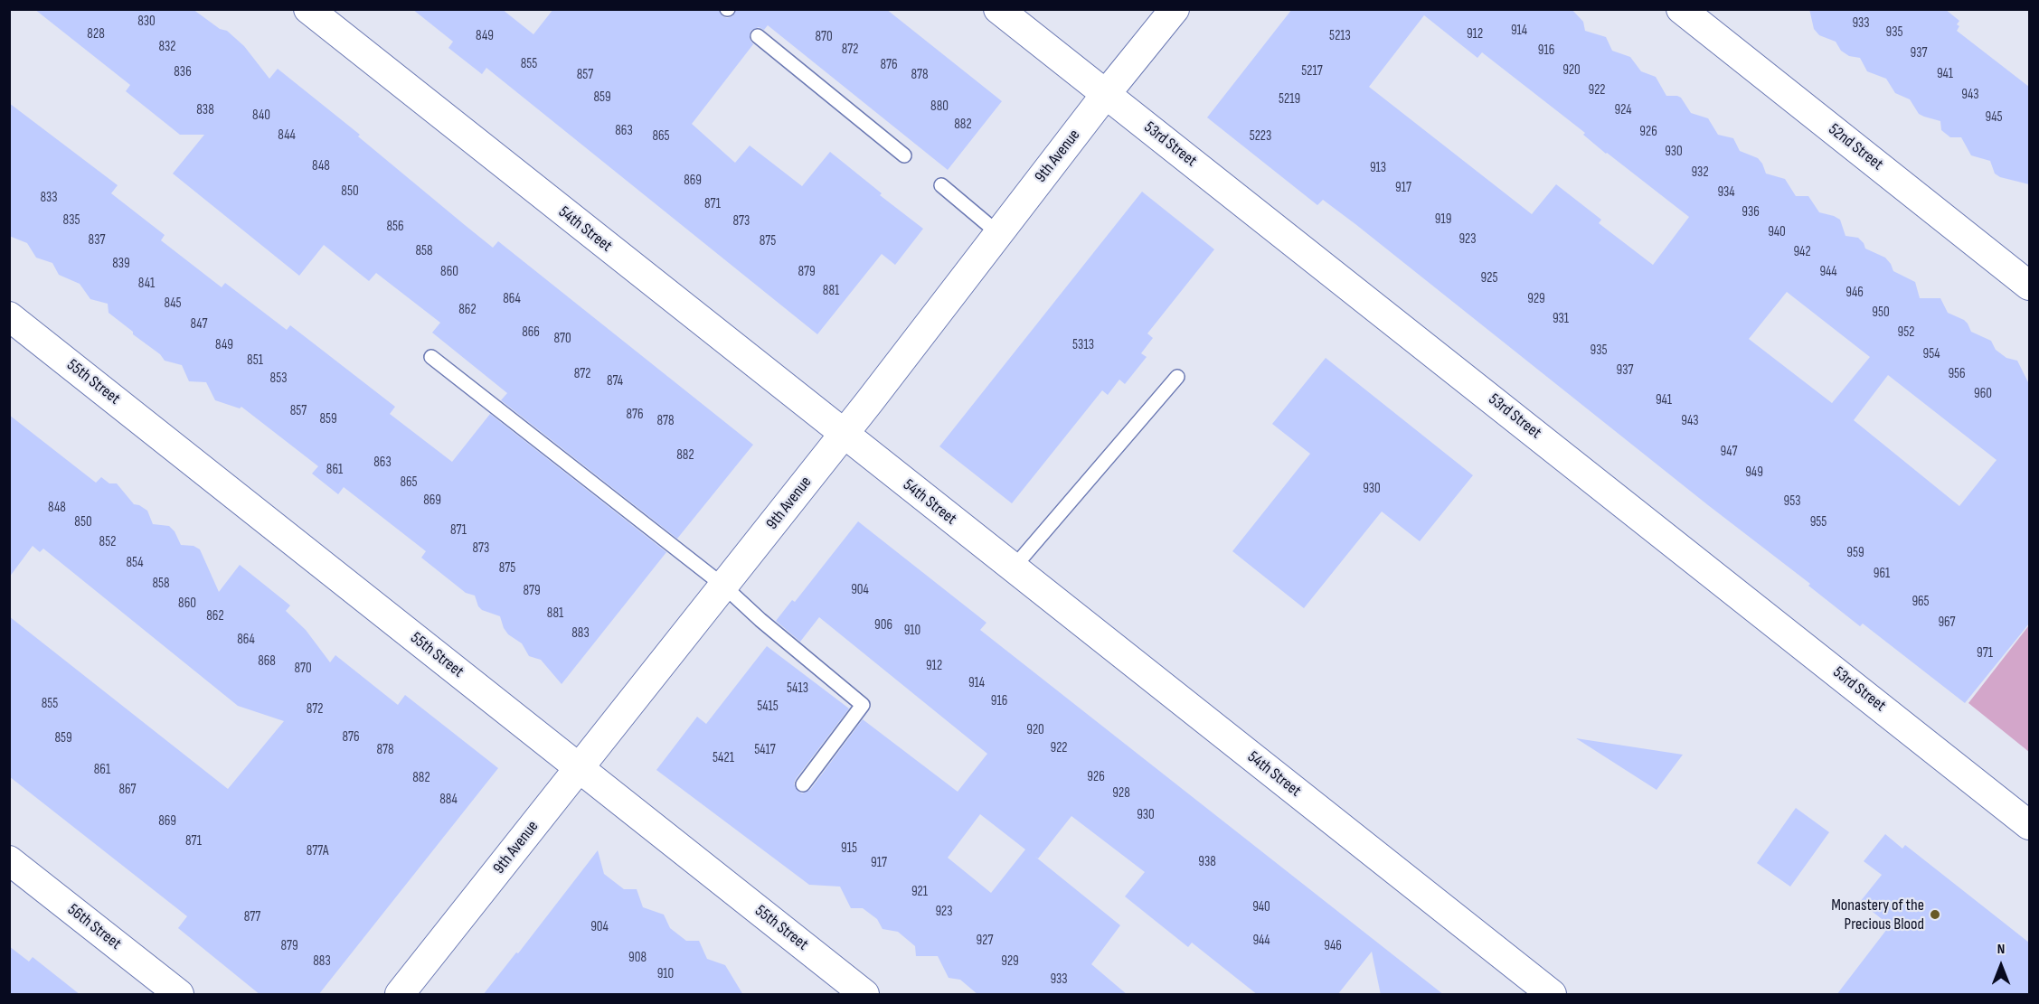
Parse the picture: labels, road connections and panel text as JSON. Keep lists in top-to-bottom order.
{
  "streets": {
    "street": [
      "53rd Street",
      "52nd Street",
      "9th Avenue",
      "54th Street",
      "55th Street",
      "56th Street"
    ]
  },
  "crossings": [
    ["53rd Street", "9th Avenue"],
    ["9th Avenue", "54th Street"],
    ["9th Avenue", "55th Street"]
  ],
  "places": ["Monastery of the Precious Blood"],
  "house_numbers": [
    "830",
    "933",
    "914",
    "935",
    "828",
    "912",
    "849",
    "5213",
    "870",
    "832",
    "872",
    "916",
    "937",
    "855",
    "876",
    "920",
    "5217",
    "836",
    "941",
    "857",
    "878",
    "922",
    "943",
    "859",
    "5219",
    "880",
    "838",
    "924",
    "840",
    "945",
    "882",
    "863",
    "926",
    "844",
    "865",
    "5223",
    "930",
    "848",
    "913",
    "932",
    "869",
    "917",
    "850",
    "934",
    "833",
    "871",
    "936",
    "919",
    "835",
    "873",
    "856",
    "940",
    "923",
    "837",
    "875",
    "858",
    "942",
    "839",
    "860",
    "879",
    "944",
    "925",
    "841",
    "881",
    "946",
    "864",
    "929",
    "845",
    "862",
    "950",
    "931",
    "847",
    "866",
    "952",
    "870",
    "849",
    "5313",
    "935",
    "954",
    "851",
    "937",
    "872",
    "956",
    "853",
    "874",
    "960",
    "941",
    "857",
    "876",
    "859",
    "878",
    "943",
    "947",
    "882",
    "863",
    "861",
    "949",
    "865",
    "930",
    "869",
    "953",
    "848",
    "850",
    "955",
    "871",
    "852",
    "873",
    "959",
    "854",
    "875",
    "961",
    "858",
    "904",
    "879",
    "965",
    "860",
    "881",
    "862",
    "967",
    "906",
    "910",
    "883",
    "864",
    "971",
    "868",
    "912",
    "870",
    "914",
    "5413",
    "916",
    "855",
    "5415",
    "872",
    "920",
    "876",
    "859",
    "922",
    "878",
    "5417",
    "5421",
    "861",
    "926",
    "882",
    "867",
    "928",
    "884",
    "930",
    "869",
    "871",
    "915",
    "877A",
    "938",
    "917",
    "921",
    "940",
    "923",
    "877",
    "904",
    "927",
    "944",
    "879",
    "946",
    "908",
    "883",
    "929",
    "910",
    "933"
  ],
  "north": "top"
}
